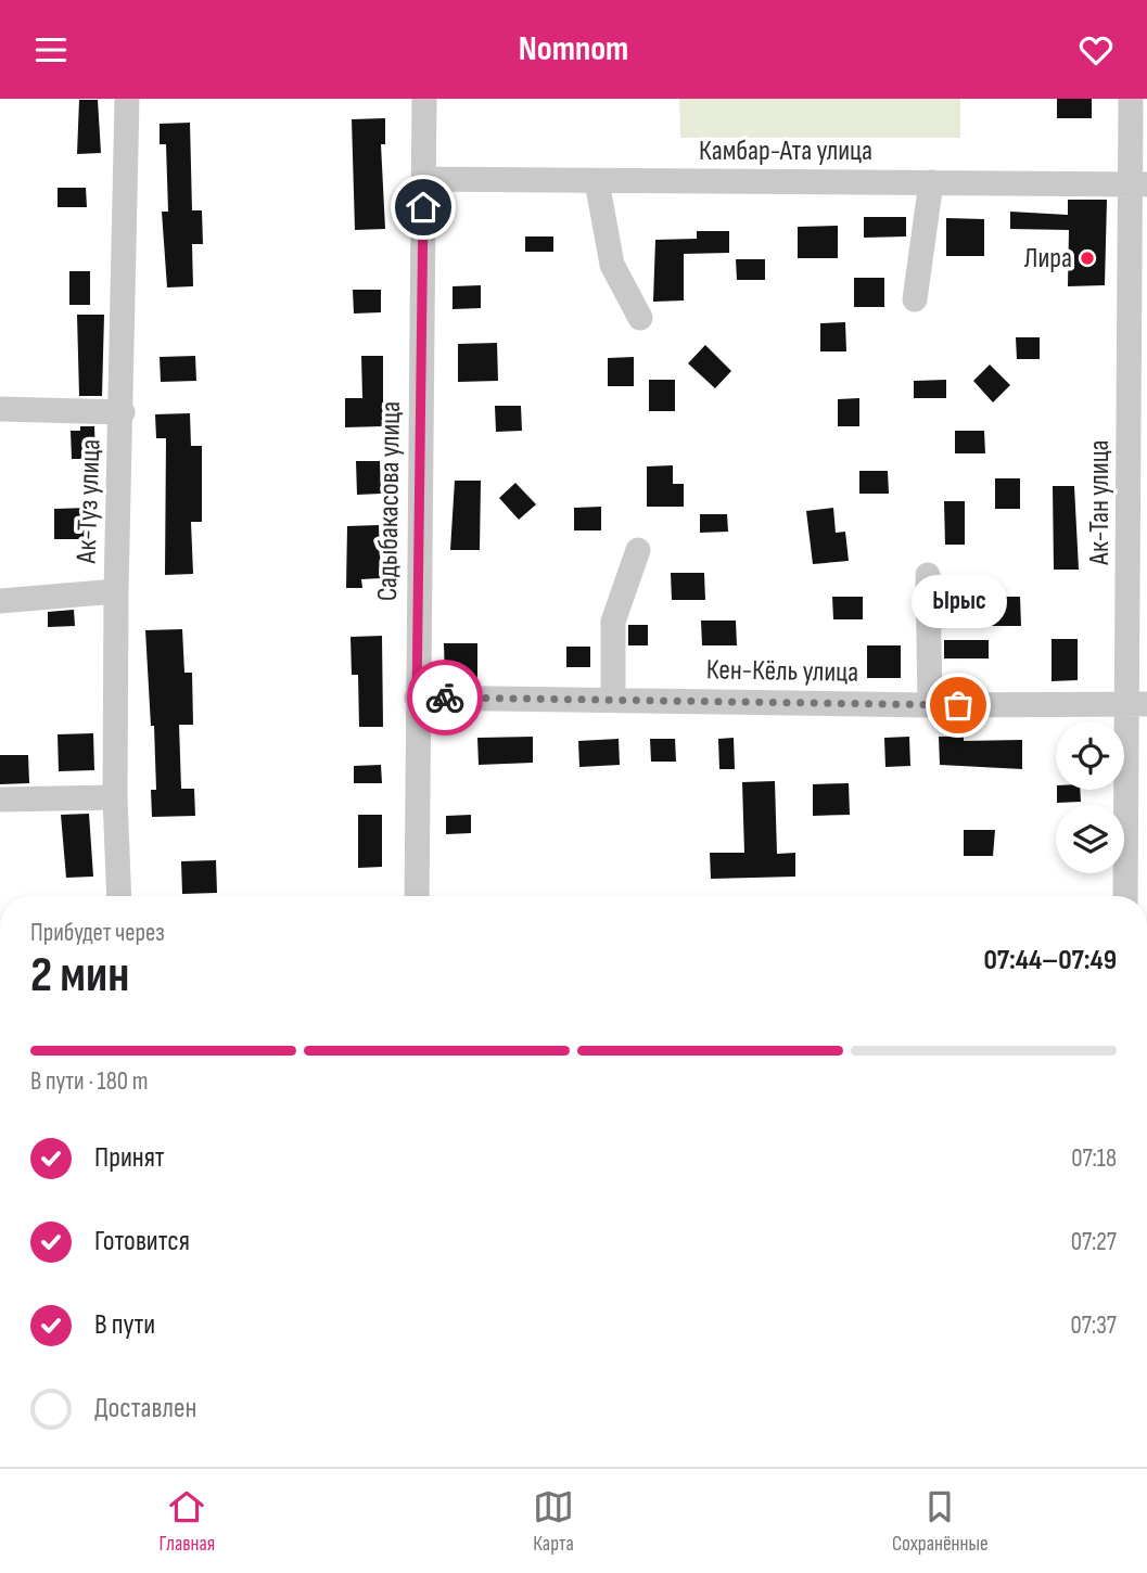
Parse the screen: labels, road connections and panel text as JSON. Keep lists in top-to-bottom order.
{
  "streets": {
    "street": [
      "Камбар-Ата улица",
      "Ак-Туз улица",
      "Садыбакасова улица",
      "Ак-Тан улица",
      "Кен-Кёль улица"
    ]
  },
  "crossings": [
    ["Камбар-Ата улица", "Садыбакасова улица"],
    ["Камбар-Ата улица", "Ак-Тан улица"],
    ["Садыбакасова улица", "Кен-Кёль улица"],
    ["Ак-Тан улица", "Кен-Кёль улица"]
  ],
  "places": ["Лира", "Ырыс"],
  "page": {
    "header": "Nomnom",
    "bubble": "Ырыс",
    "heading": ["2 мин", "Прибудет через", "07:44–07:49"],
    "bar": "В пути · 180 m",
    "list": [
      ["Принят", "07:18"],
      ["Готовится", "07:27"],
      ["В пути", "07:37"],
      "Доставлен"
    ],
    "tabs": ["Главная", "Карта", "Сохранённые"]
  }
}
